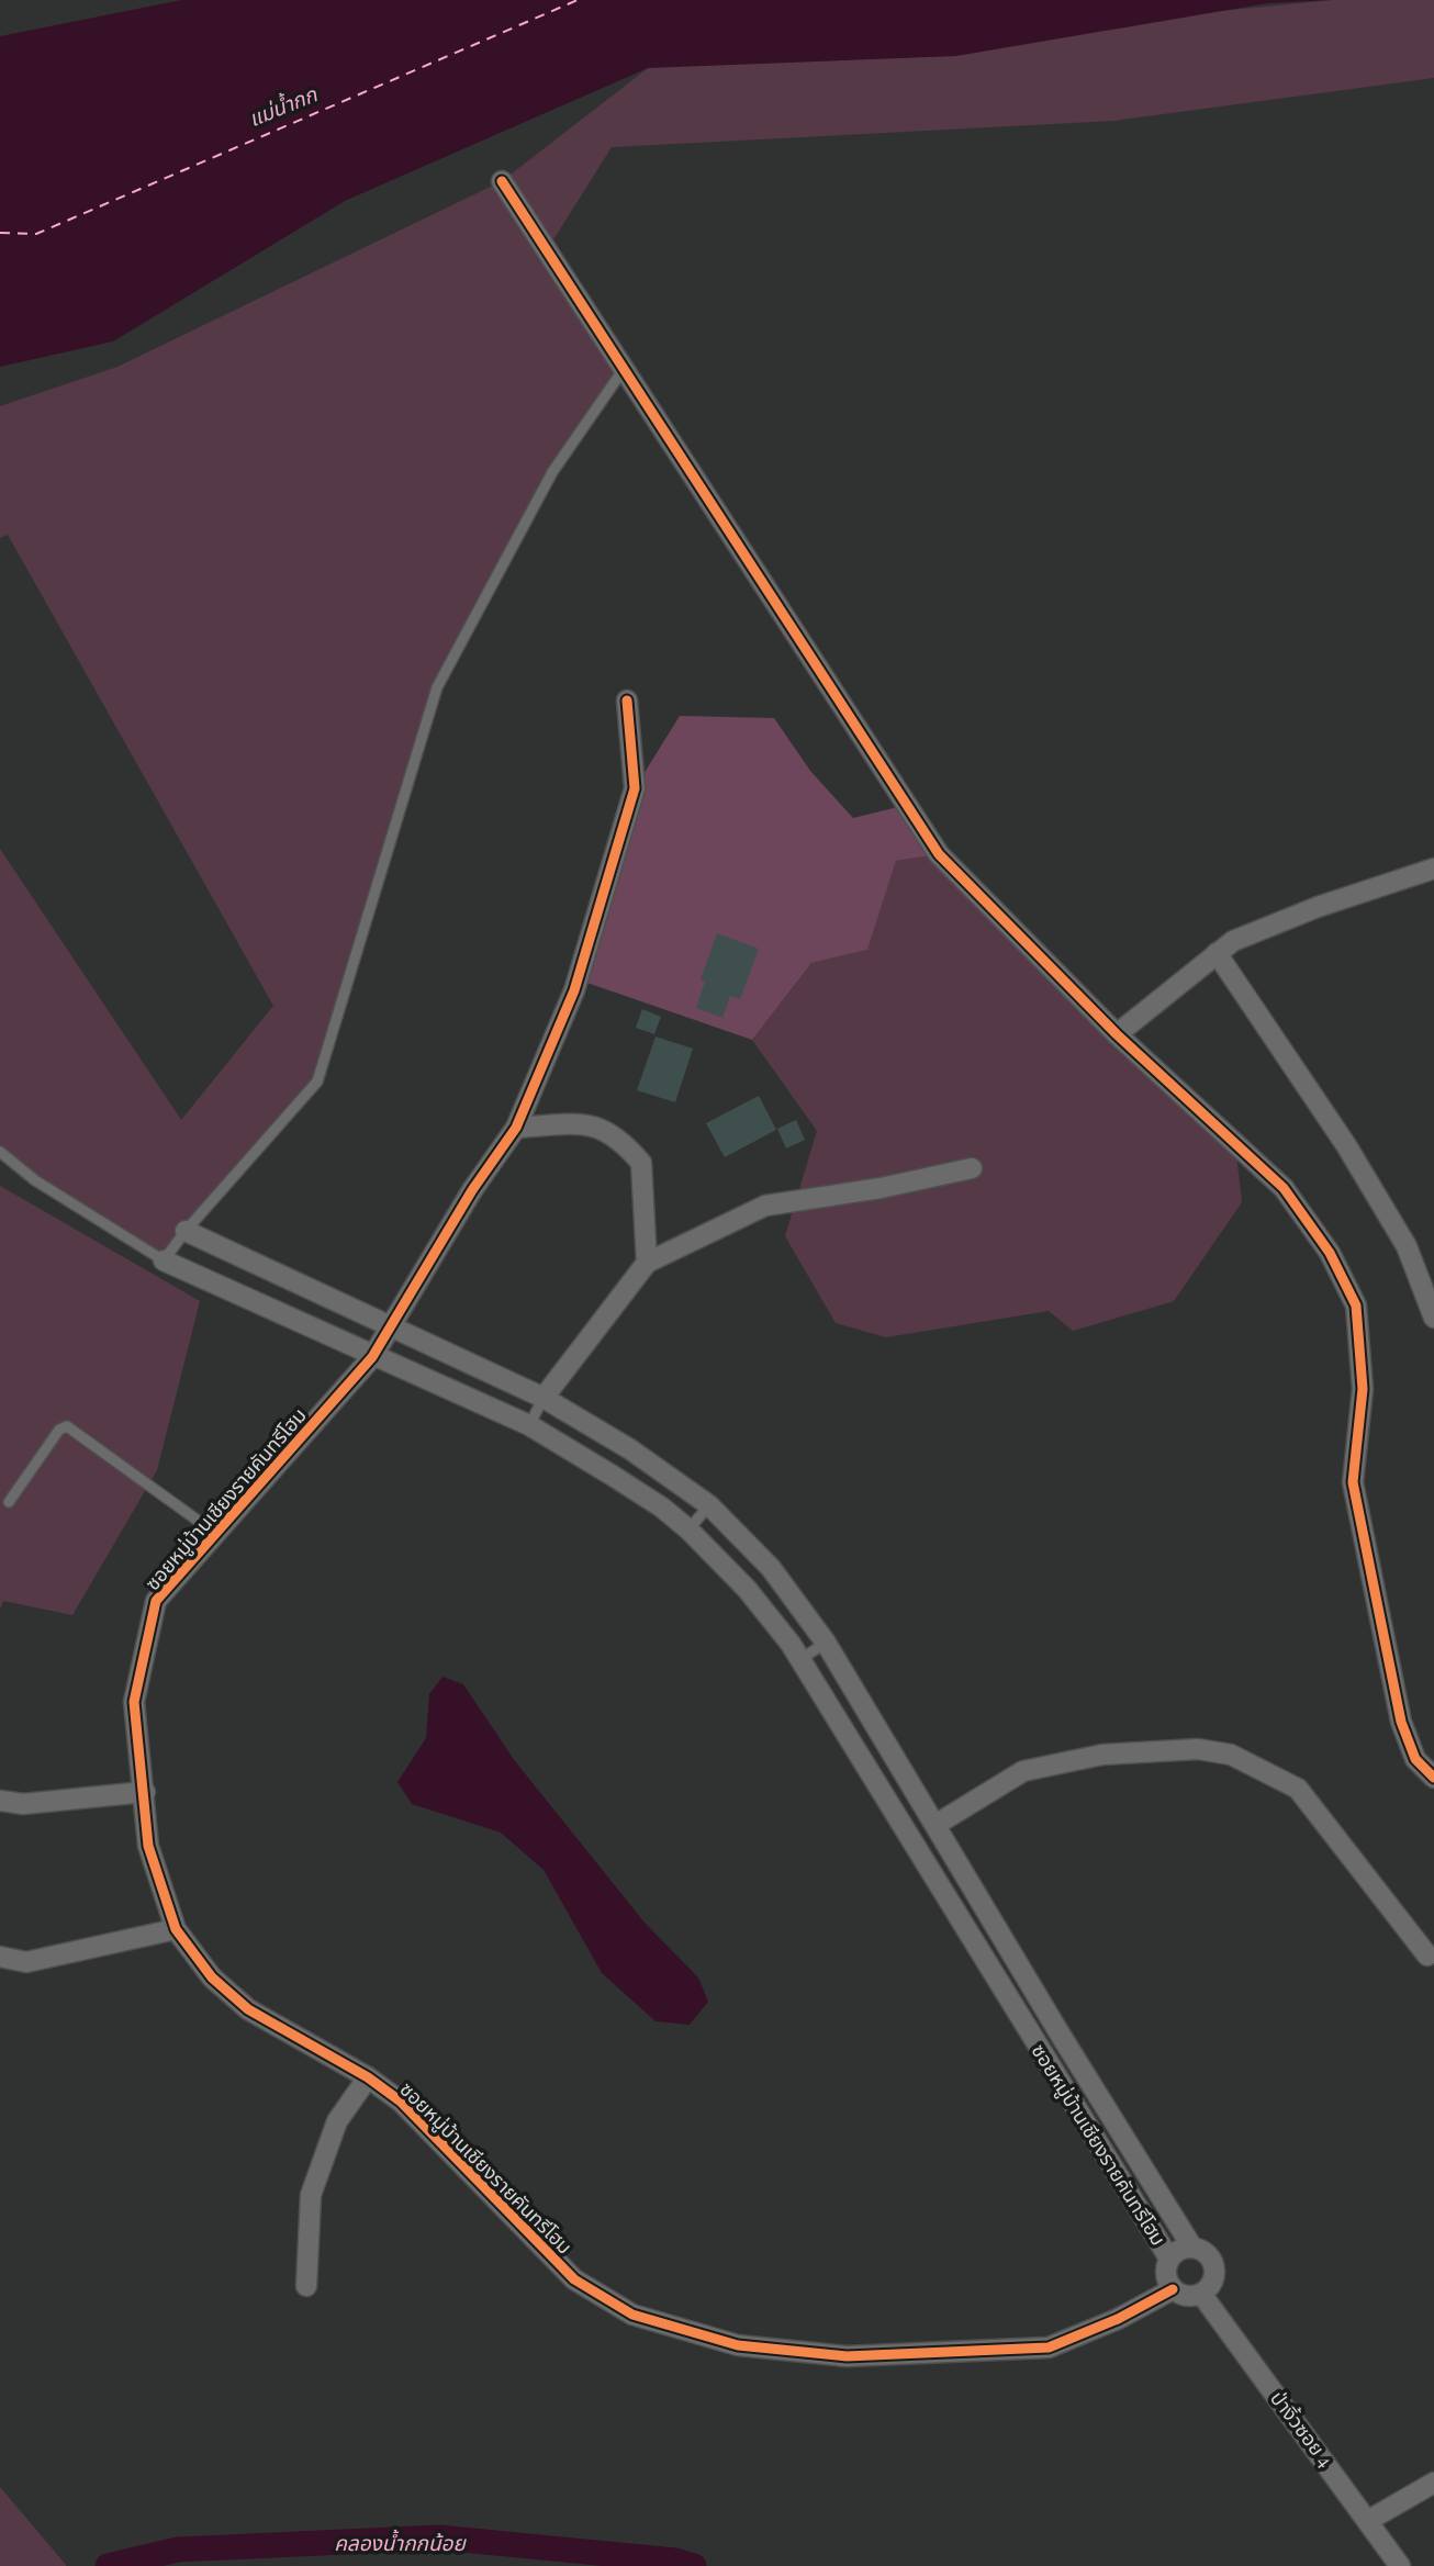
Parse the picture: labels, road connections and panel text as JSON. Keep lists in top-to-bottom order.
{
  "streets": {
    "street": ["ซอยหมู่บ้านเชียงรายคันทรีโฮม", "ป่างิ้วซอย 4"]
  },
  "crossings": [
    ["ซอยหมู่บ้านเชียงรายคันทรีโฮม", "ป่างิ้วซอย 4"]
  ],
  "water": ["แม่น้ำกก", "คลองน้ำกกน้อย"]
}
